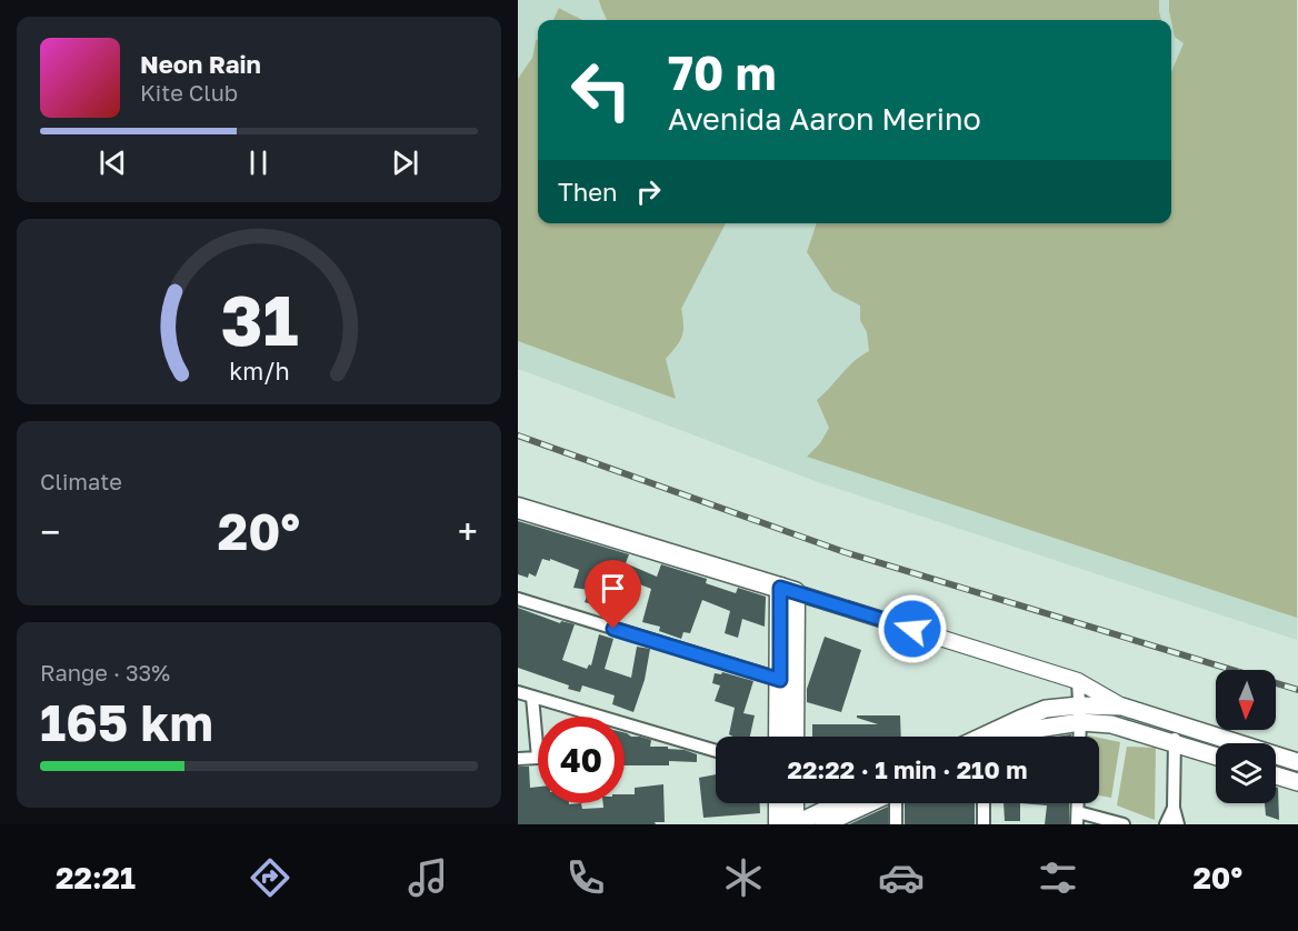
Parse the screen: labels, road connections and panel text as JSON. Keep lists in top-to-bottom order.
{
  "north": "bottom",
  "page": {
    "turn": ["70 m", "Avenida Aaron Merino"],
    "song": ["Neon Rain", "Kite Club"],
    "then": "Then",
    "tile": [
      "Climate",
      ["Range · 33%", "165 km"]
    ],
    "heat": ["−", "20°", "+"],
    "limit": "40",
    "trip": "22:22 · 1 min · 210 m",
    "tabs": ["22:21", "20°"],
    "gauge": ["31", "km/h"]
  }
}
